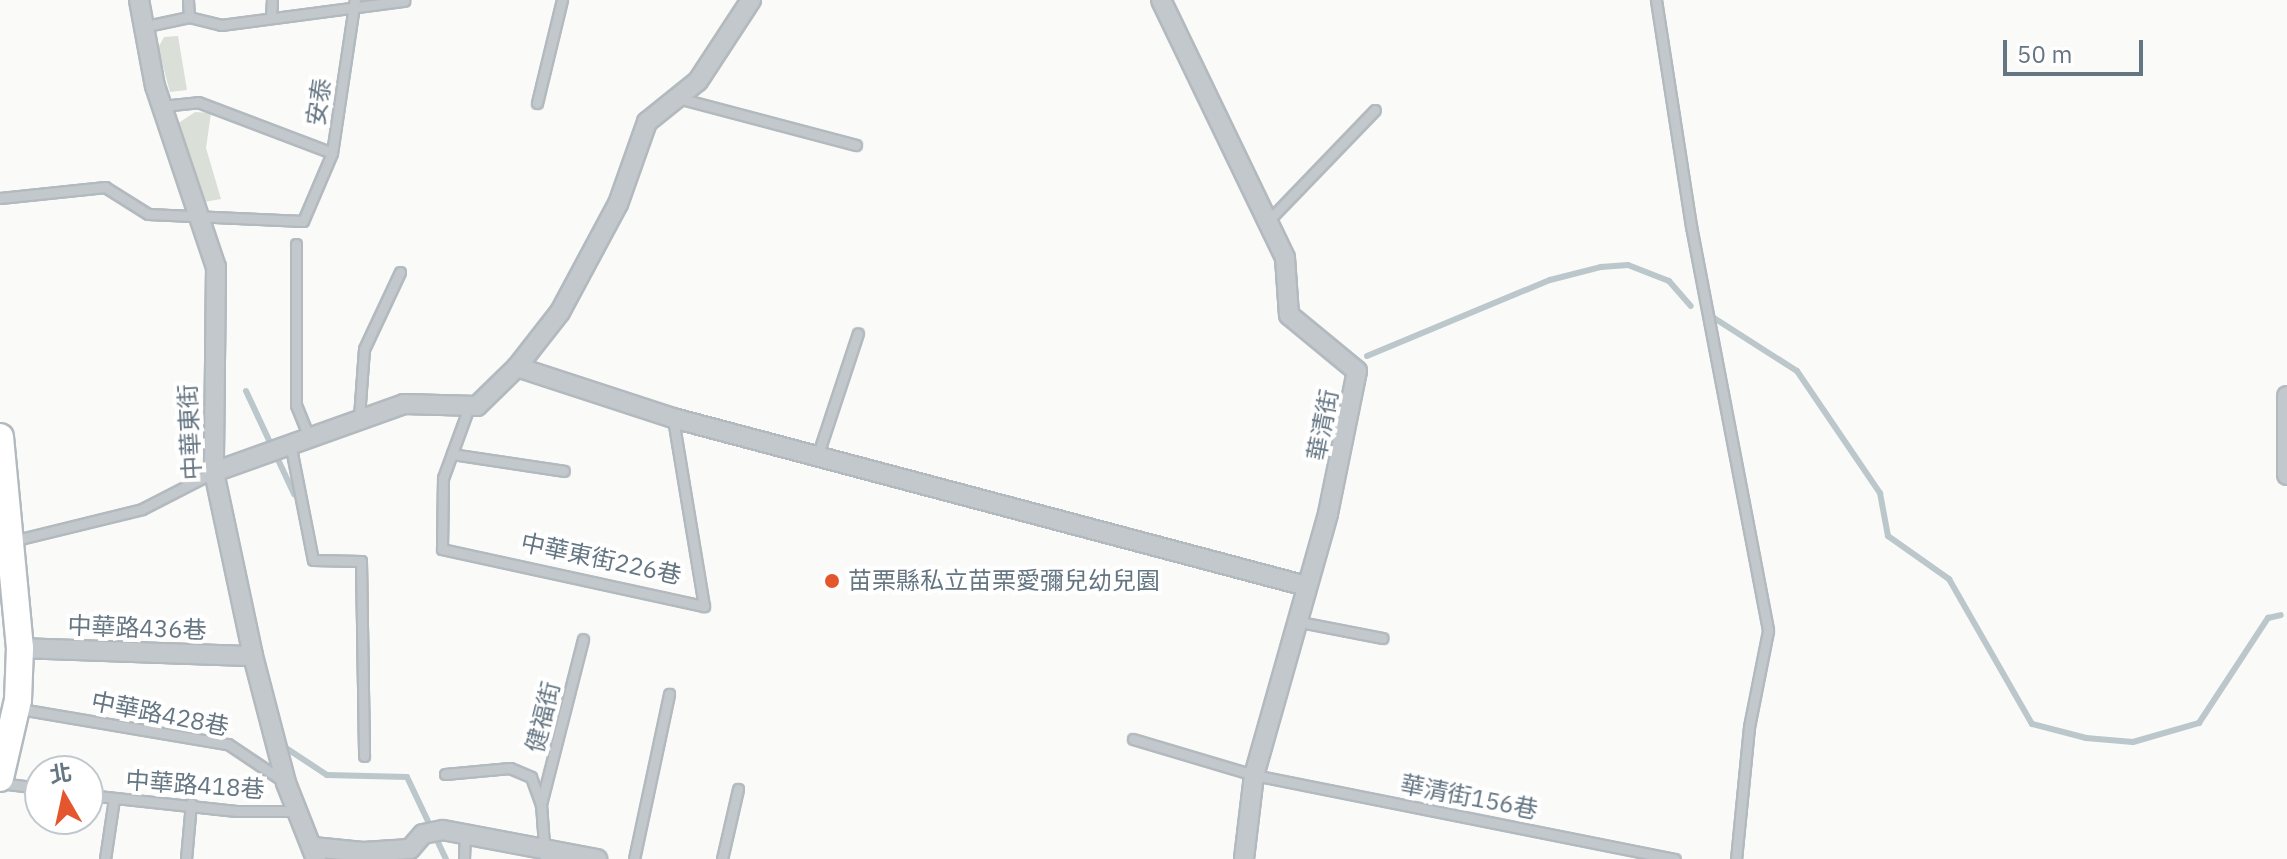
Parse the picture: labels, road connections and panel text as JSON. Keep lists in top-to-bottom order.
{
  "streets": {
    "street": ["華清街", "中華東街", "中華路436巷"],
    "lane": [
      "安泰",
      "中華東街226巷",
      "中華路428巷",
      "健福街",
      "中華路418巷",
      "華清街156巷"
    ]
  },
  "crossings": [
    ["安泰", "中華東街"],
    ["華清街", "華清街156巷"],
    ["中華東街", "中華路436巷"],
    ["中華東街", "中華路428巷"],
    ["中華東街", "中華路418巷"]
  ],
  "places": ["苗栗縣私立苗栗愛彌兒幼兒園"],
  "scale_bar": "50 m",
  "north": "top"
}
